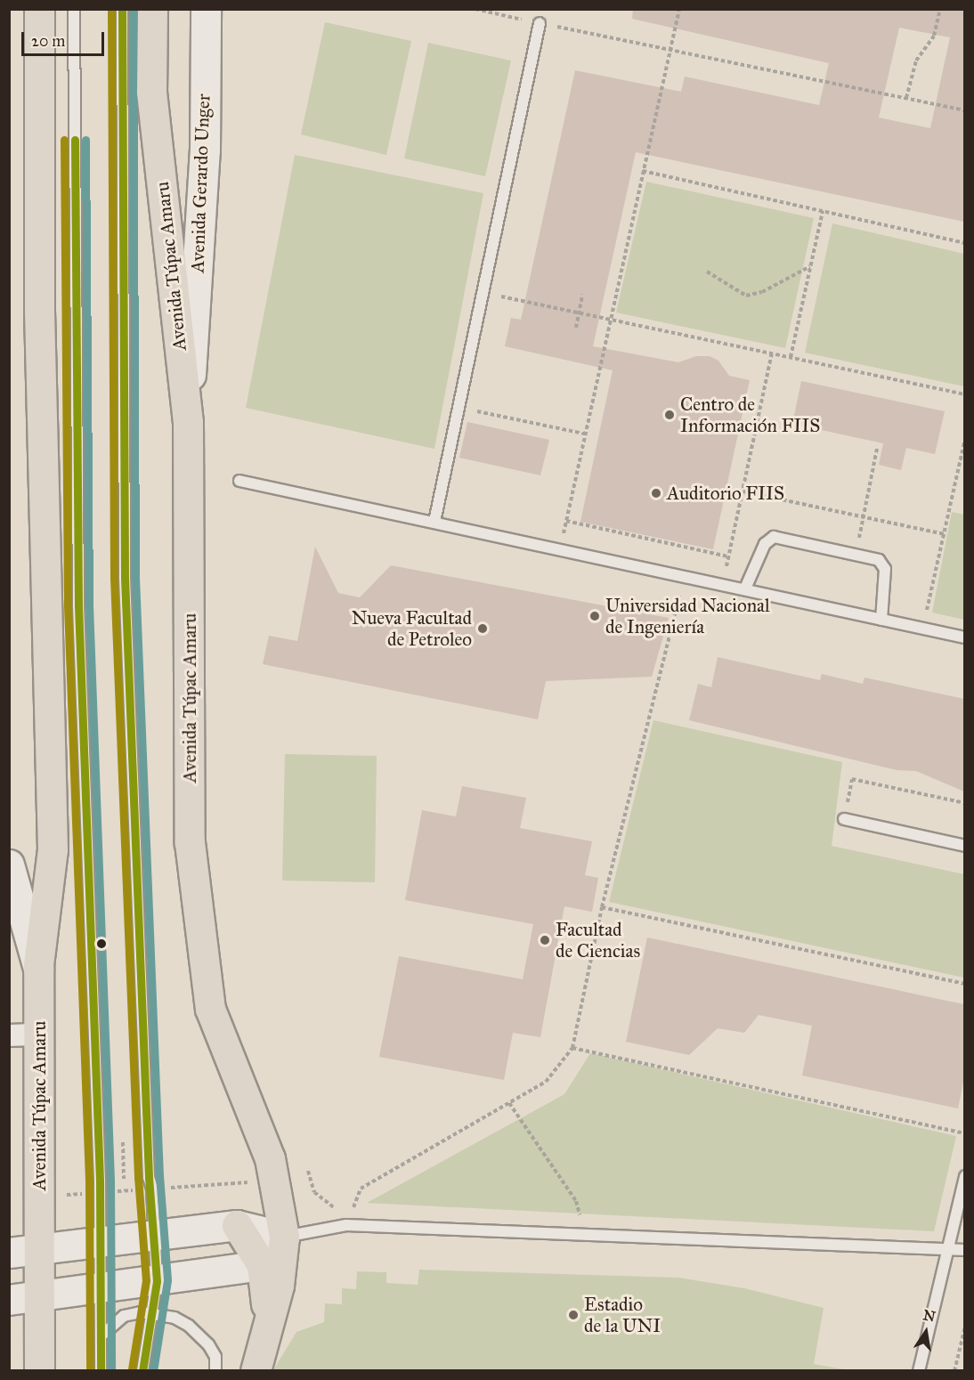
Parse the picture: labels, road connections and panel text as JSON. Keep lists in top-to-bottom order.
{
  "streets": {
    "main road": ["Avenida Túpac Amaru"],
    "street": ["Avenida Gerardo Unger"]
  },
  "crossings": [
    ["Avenida Gerardo Unger", "Avenida Túpac Amaru"]
  ],
  "places": [
    "Centro de Información FIIS",
    "Auditorio FIIS",
    "Universidad Nacional de Ingeniería",
    "Nueva Facultad de Petroleo",
    "Facultad de Ciencias",
    "Estadio de la UNI"
  ],
  "scale_bar": "20 m",
  "north": "top"
}
